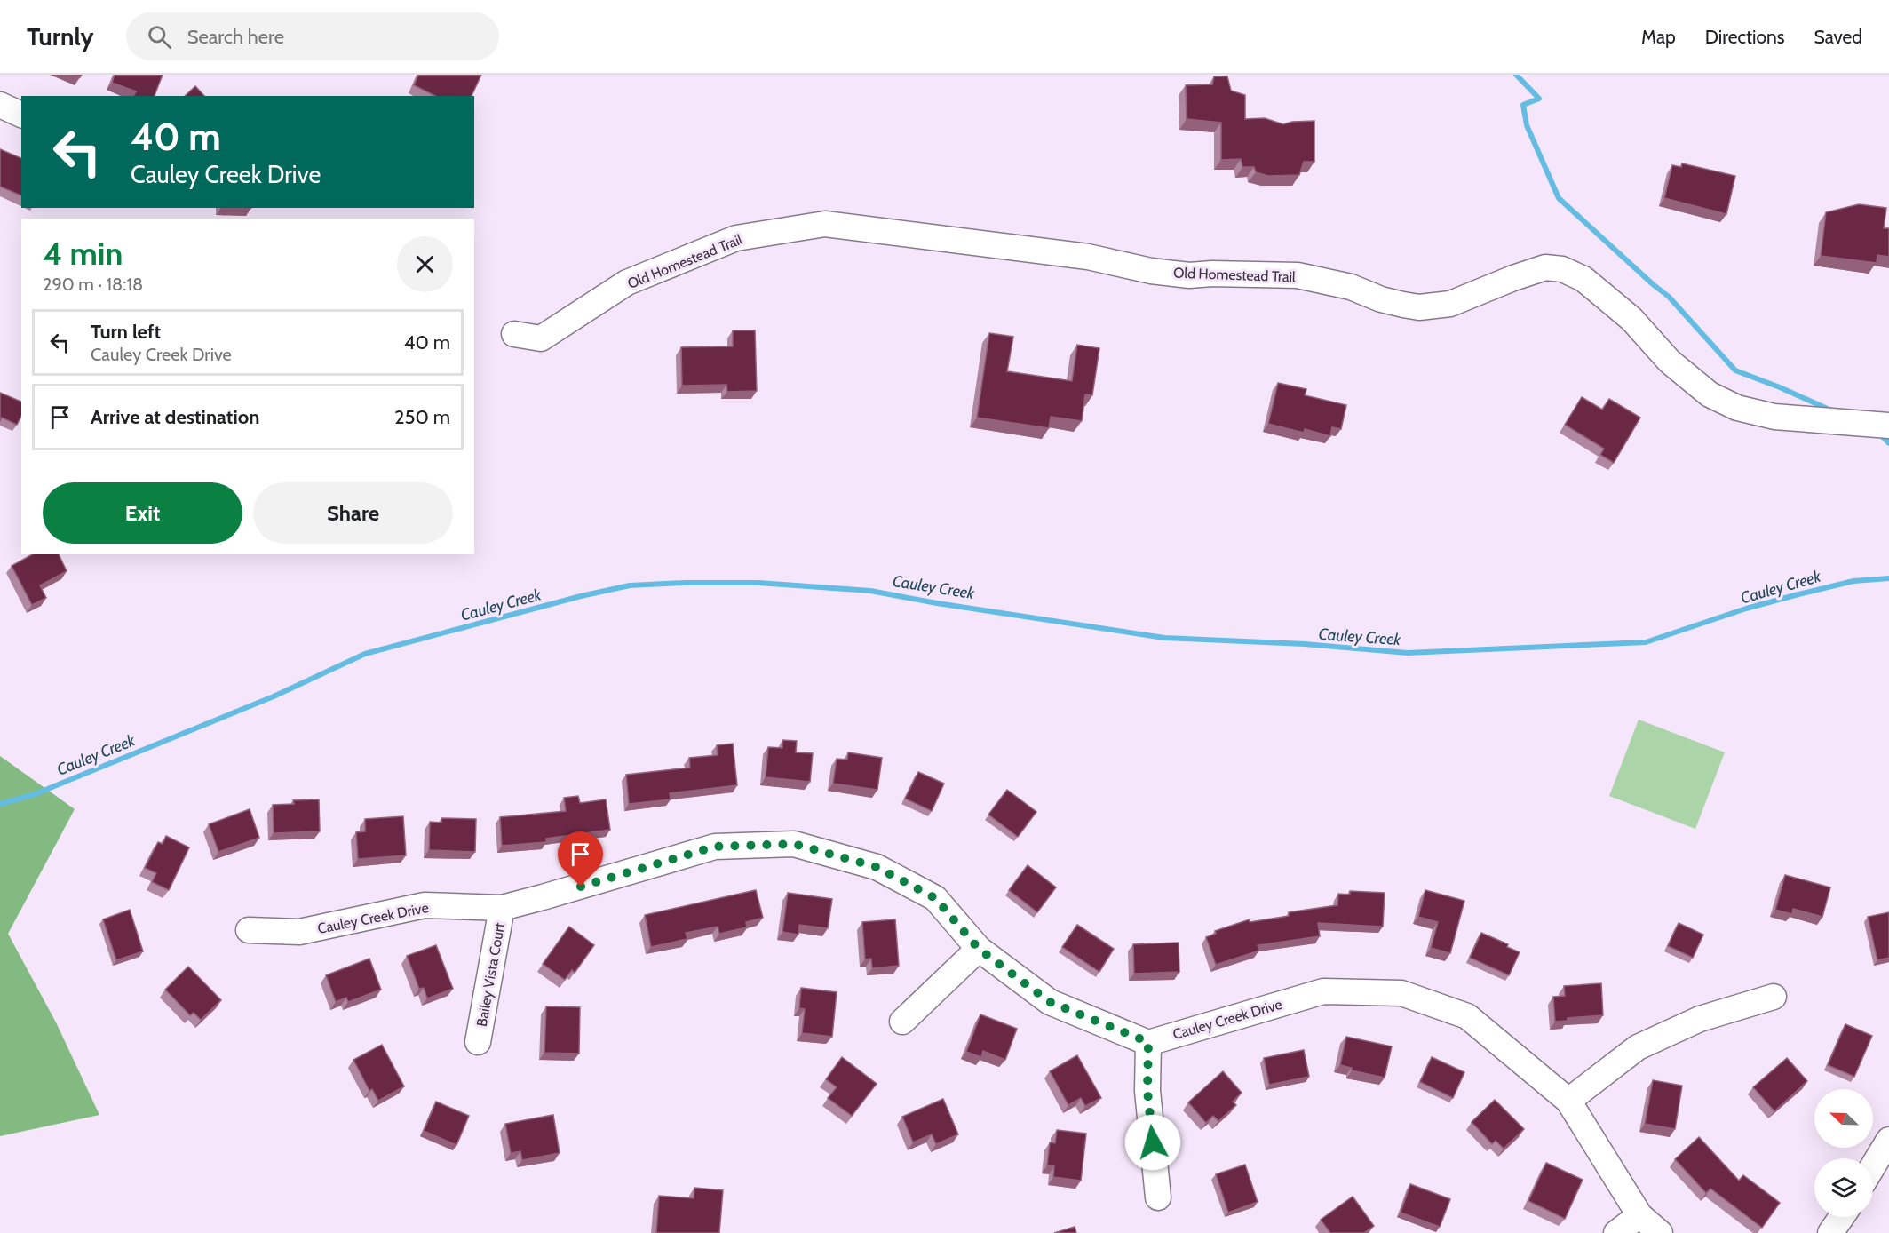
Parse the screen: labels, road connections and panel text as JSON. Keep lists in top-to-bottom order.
{
  "streets": {
    "street": ["Old Homestead Trail", "Cauley Creek Drive", "Bailey Vista Court"]
  },
  "crossings": [
    ["Cauley Creek Drive", "Bailey Vista Court"]
  ],
  "water": ["Cauley Creek"],
  "north": "top left",
  "page": {
    "header": "Turnly",
    "search": "Search here",
    "nav": ["Map", "Directions", "Saved"],
    "turn": ["40 m", "Cauley Creek Drive"],
    "heading": ["4 min", "290 m · 18:18"],
    "list": [
      {
        "name": "Turn left",
        "note": "Cauley Creek Drive",
        "value": "40 m"
      },
      {
        "name": "Arrive at destination",
        "value": "250 m"
      }
    ],
    "buttons": ["Exit", "Share"]
  }
}
